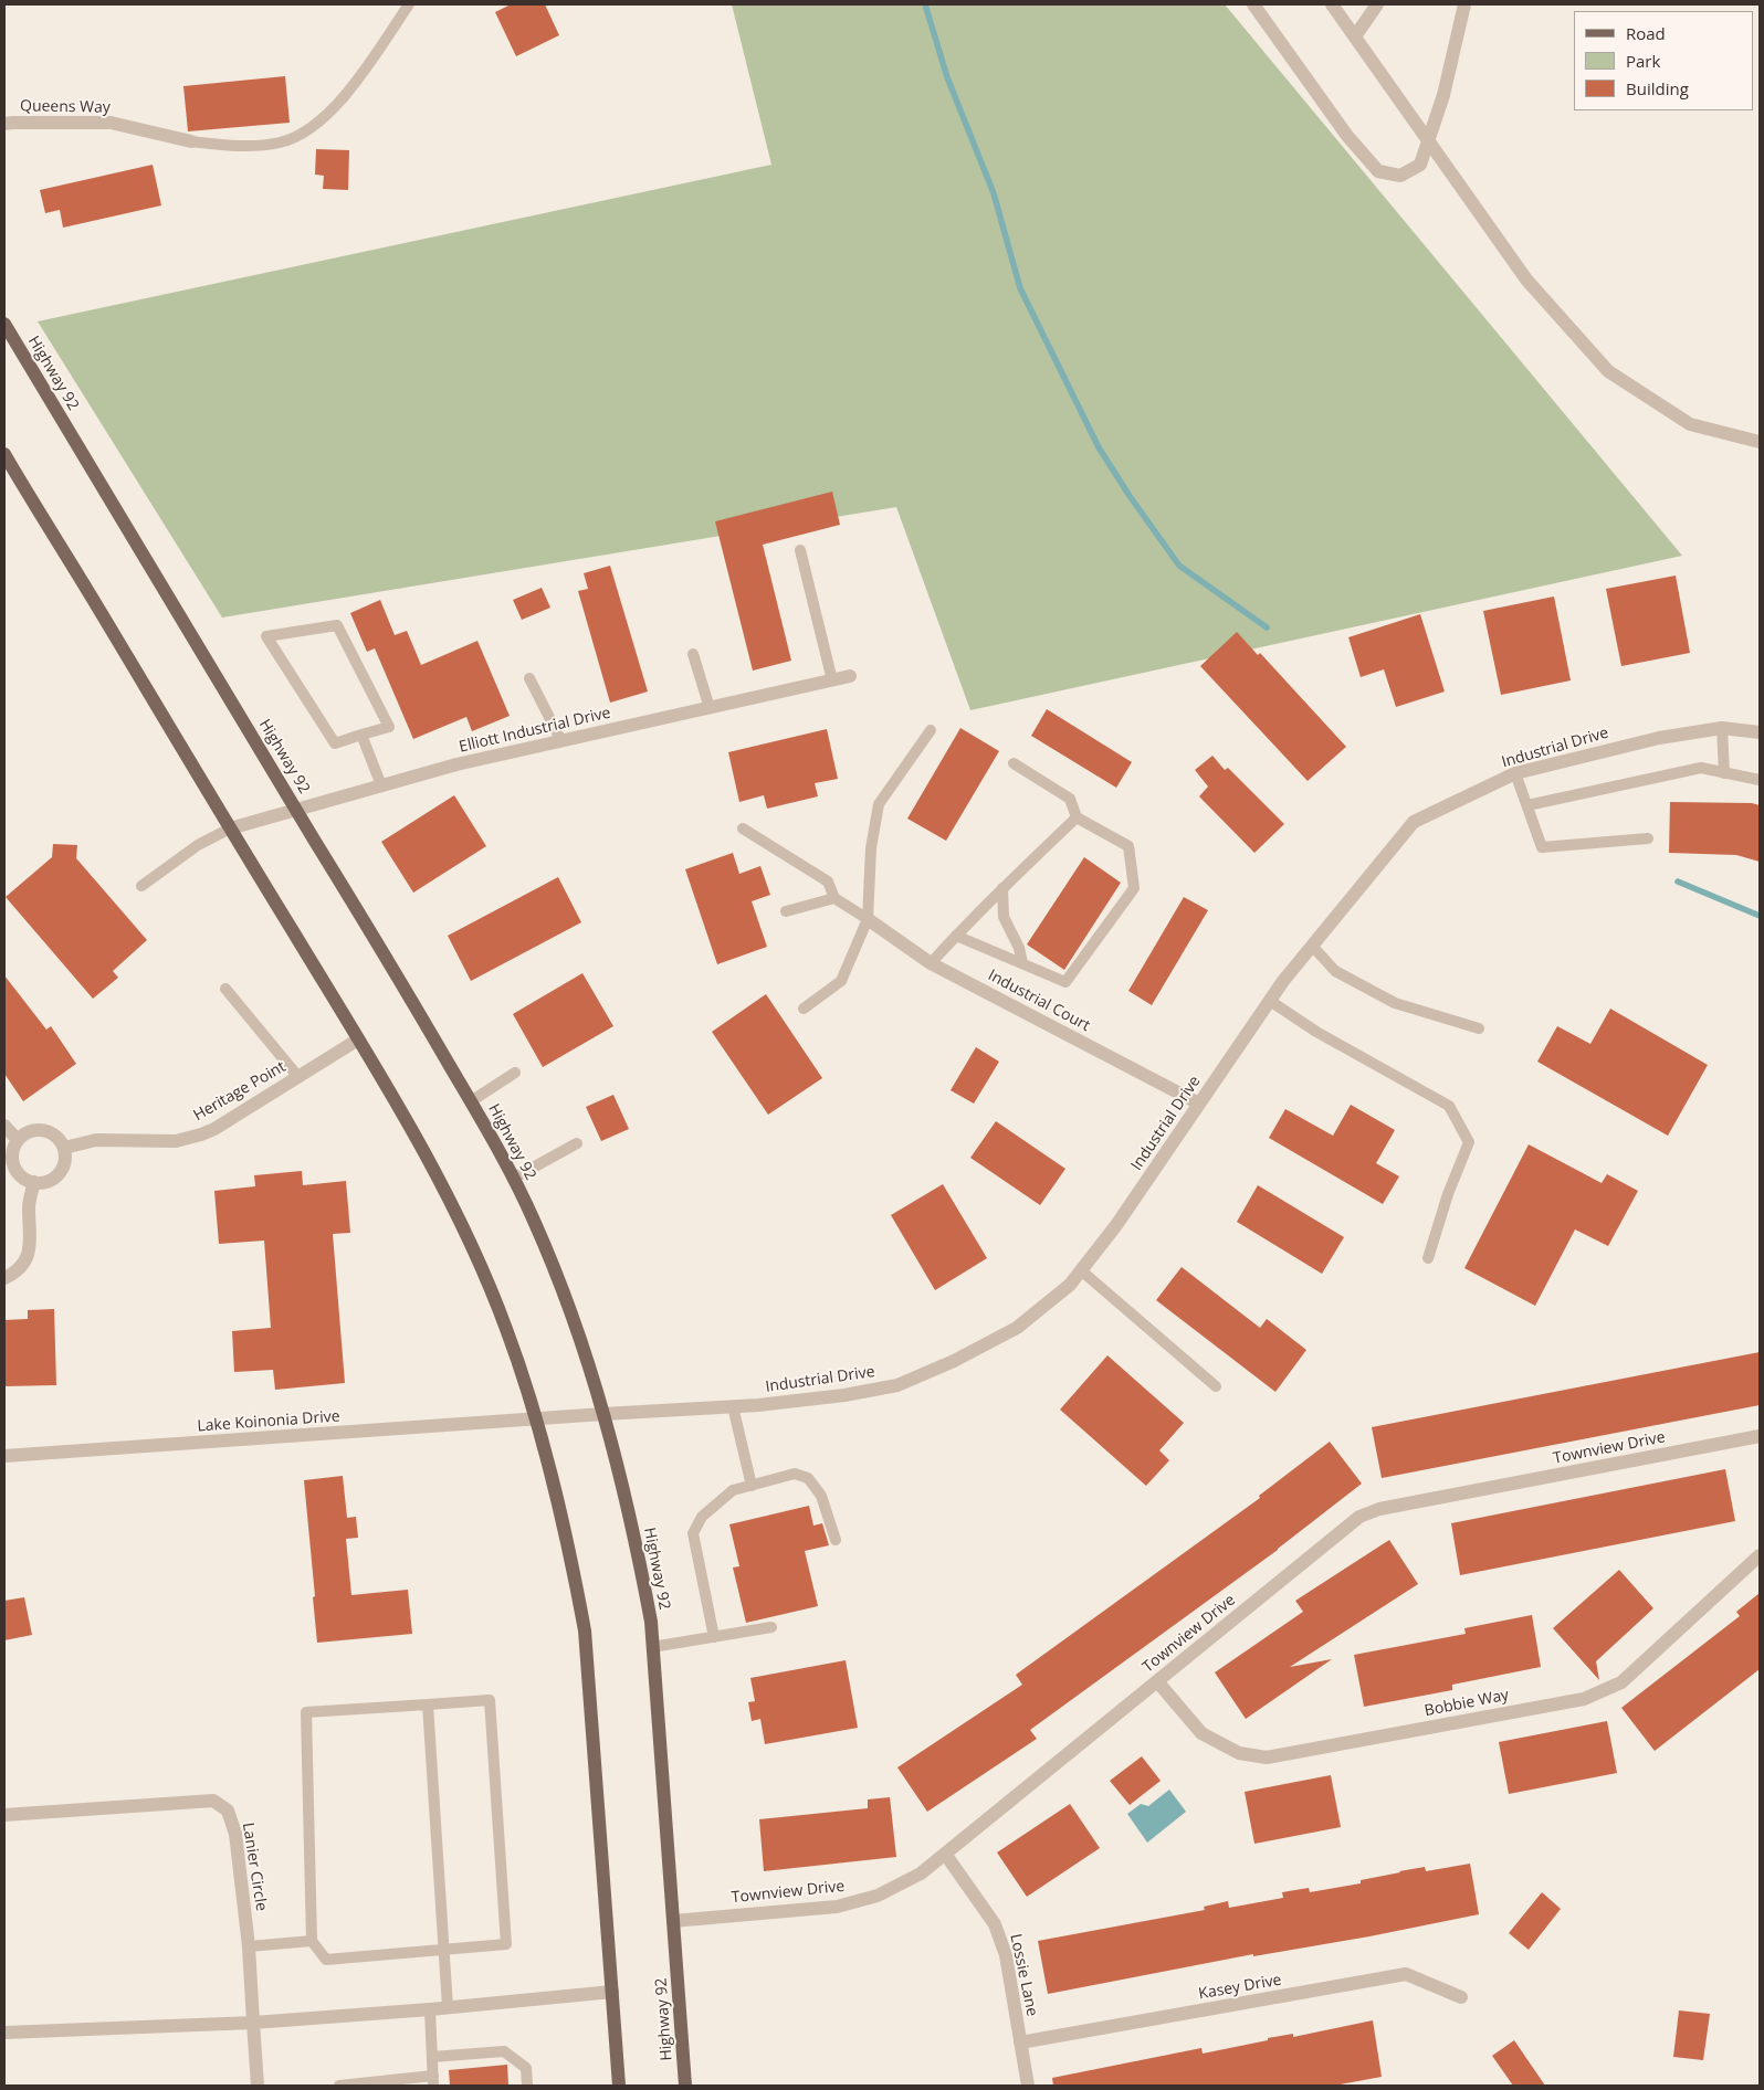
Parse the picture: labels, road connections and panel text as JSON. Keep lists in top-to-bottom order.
{
  "streets": {
    "main road": ["Highway 92"],
    "street": [
      "Queens Way",
      "Elliott Industrial Drive",
      "Industrial Drive",
      "Industrial Court",
      "Heritage Point",
      "Lake Koinonia Drive",
      "Townview Drive",
      "Bobbie Way",
      "Lanier Circle",
      "Lossie Lane",
      "Kasey Drive"
    ]
  },
  "crossings": [
    ["Highway 92", "Elliott Industrial Drive"],
    ["Highway 92", "Industrial Drive"],
    ["Highway 92", "Townview Drive"],
    ["Industrial Drive", "Industrial Court"],
    ["Industrial Drive", "Lake Koinonia Drive"],
    ["Townview Drive", "Bobbie Way"],
    ["Townview Drive", "Lossie Lane"],
    ["Lossie Lane", "Kasey Drive"]
  ],
  "legend": ["Road", "Park", "Building"]
}
